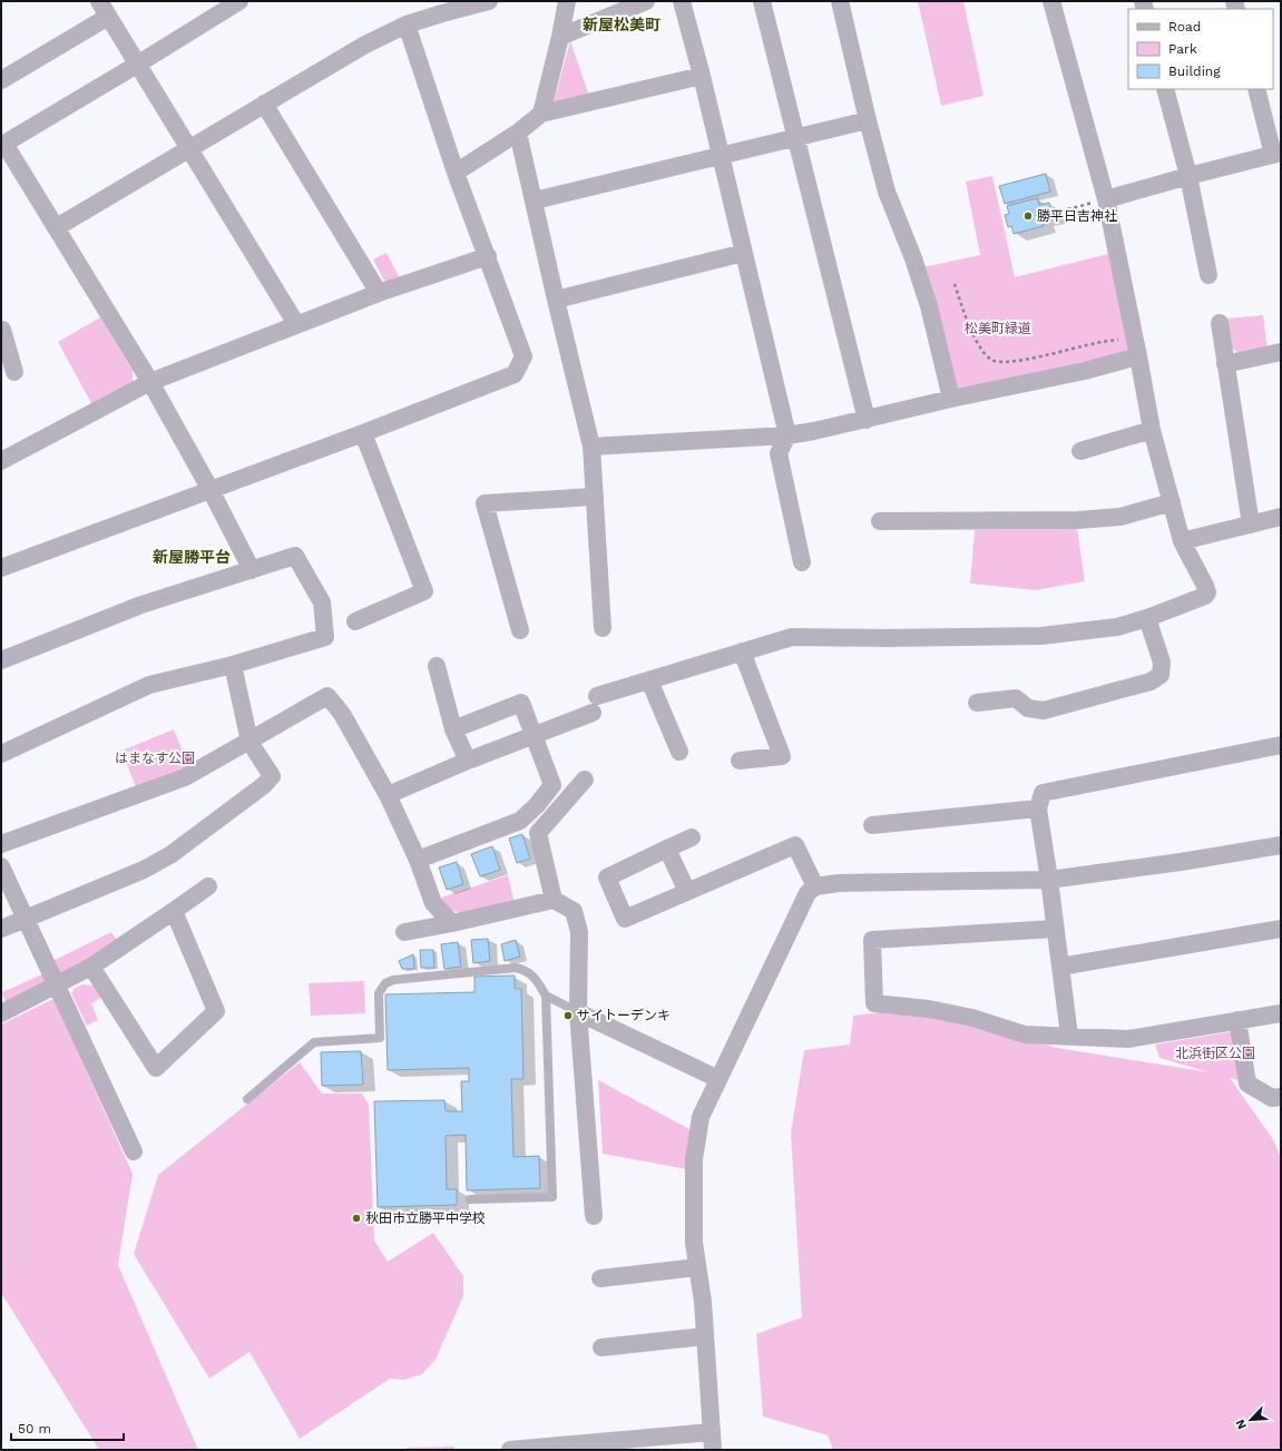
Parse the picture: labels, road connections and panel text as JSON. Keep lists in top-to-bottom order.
{
  "districts": ["新屋松美町", "新屋勝平台"],
  "parks": ["松美町緑道", "はまなす公園", "北浜街区公園"],
  "places": ["勝平日吉神社", "サイトーデンキ", "秋田市立勝平中学校"],
  "legend": ["Road", "Park", "Building"],
  "scale_bar": "50 m",
  "north": "bottom left"
}
